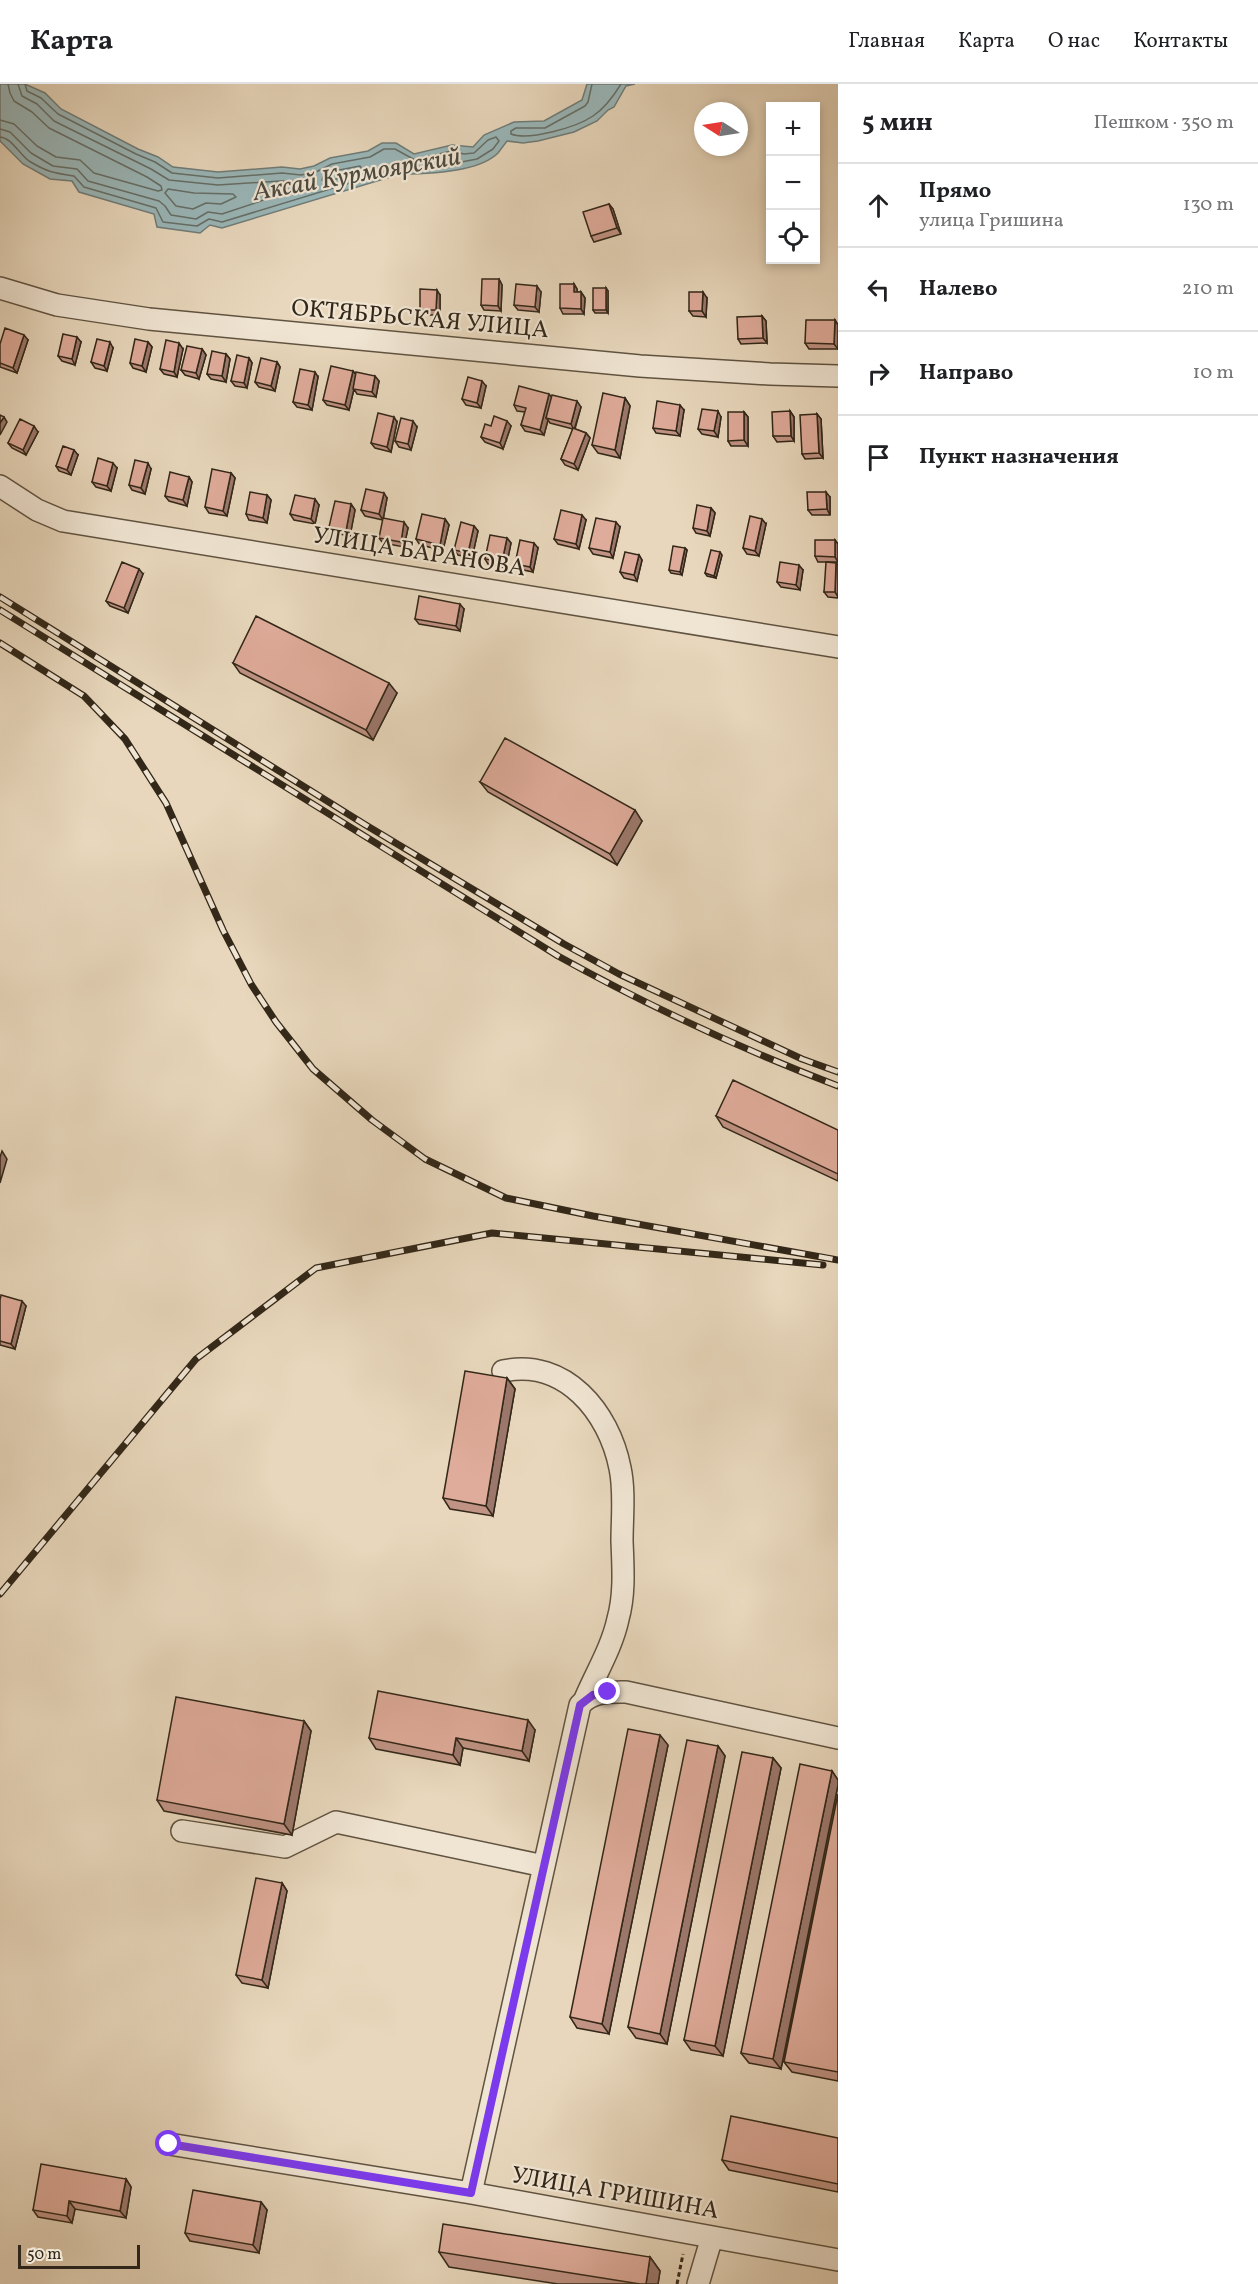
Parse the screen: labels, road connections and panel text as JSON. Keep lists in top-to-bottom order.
{
  "streets": {
    "street": ["ОКТЯБРЬСКАЯ УЛИЦА", "УЛИЦА БАРАНОВА", "УЛИЦА ГРИШИНА"]
  },
  "water": ["Аксай Курмоярский"],
  "scale_bar": "50 m",
  "north": "left",
  "page": {
    "header": "Карта",
    "nav": [
      "Главная",
      "Карта",
      "О нас",
      "Контакты"
    ],
    "heading": ["5 мин", "Пешком · 350 m"],
    "map_buttons": ["+", "−"],
    "list": [
      ["Прямо", "улица Гришина", "130 m"],
      ["Налево", "210 m"],
      ["Направо", "10 m"],
      "Пункт назначения"
    ],
    "scale": "50 m"
  }
}
